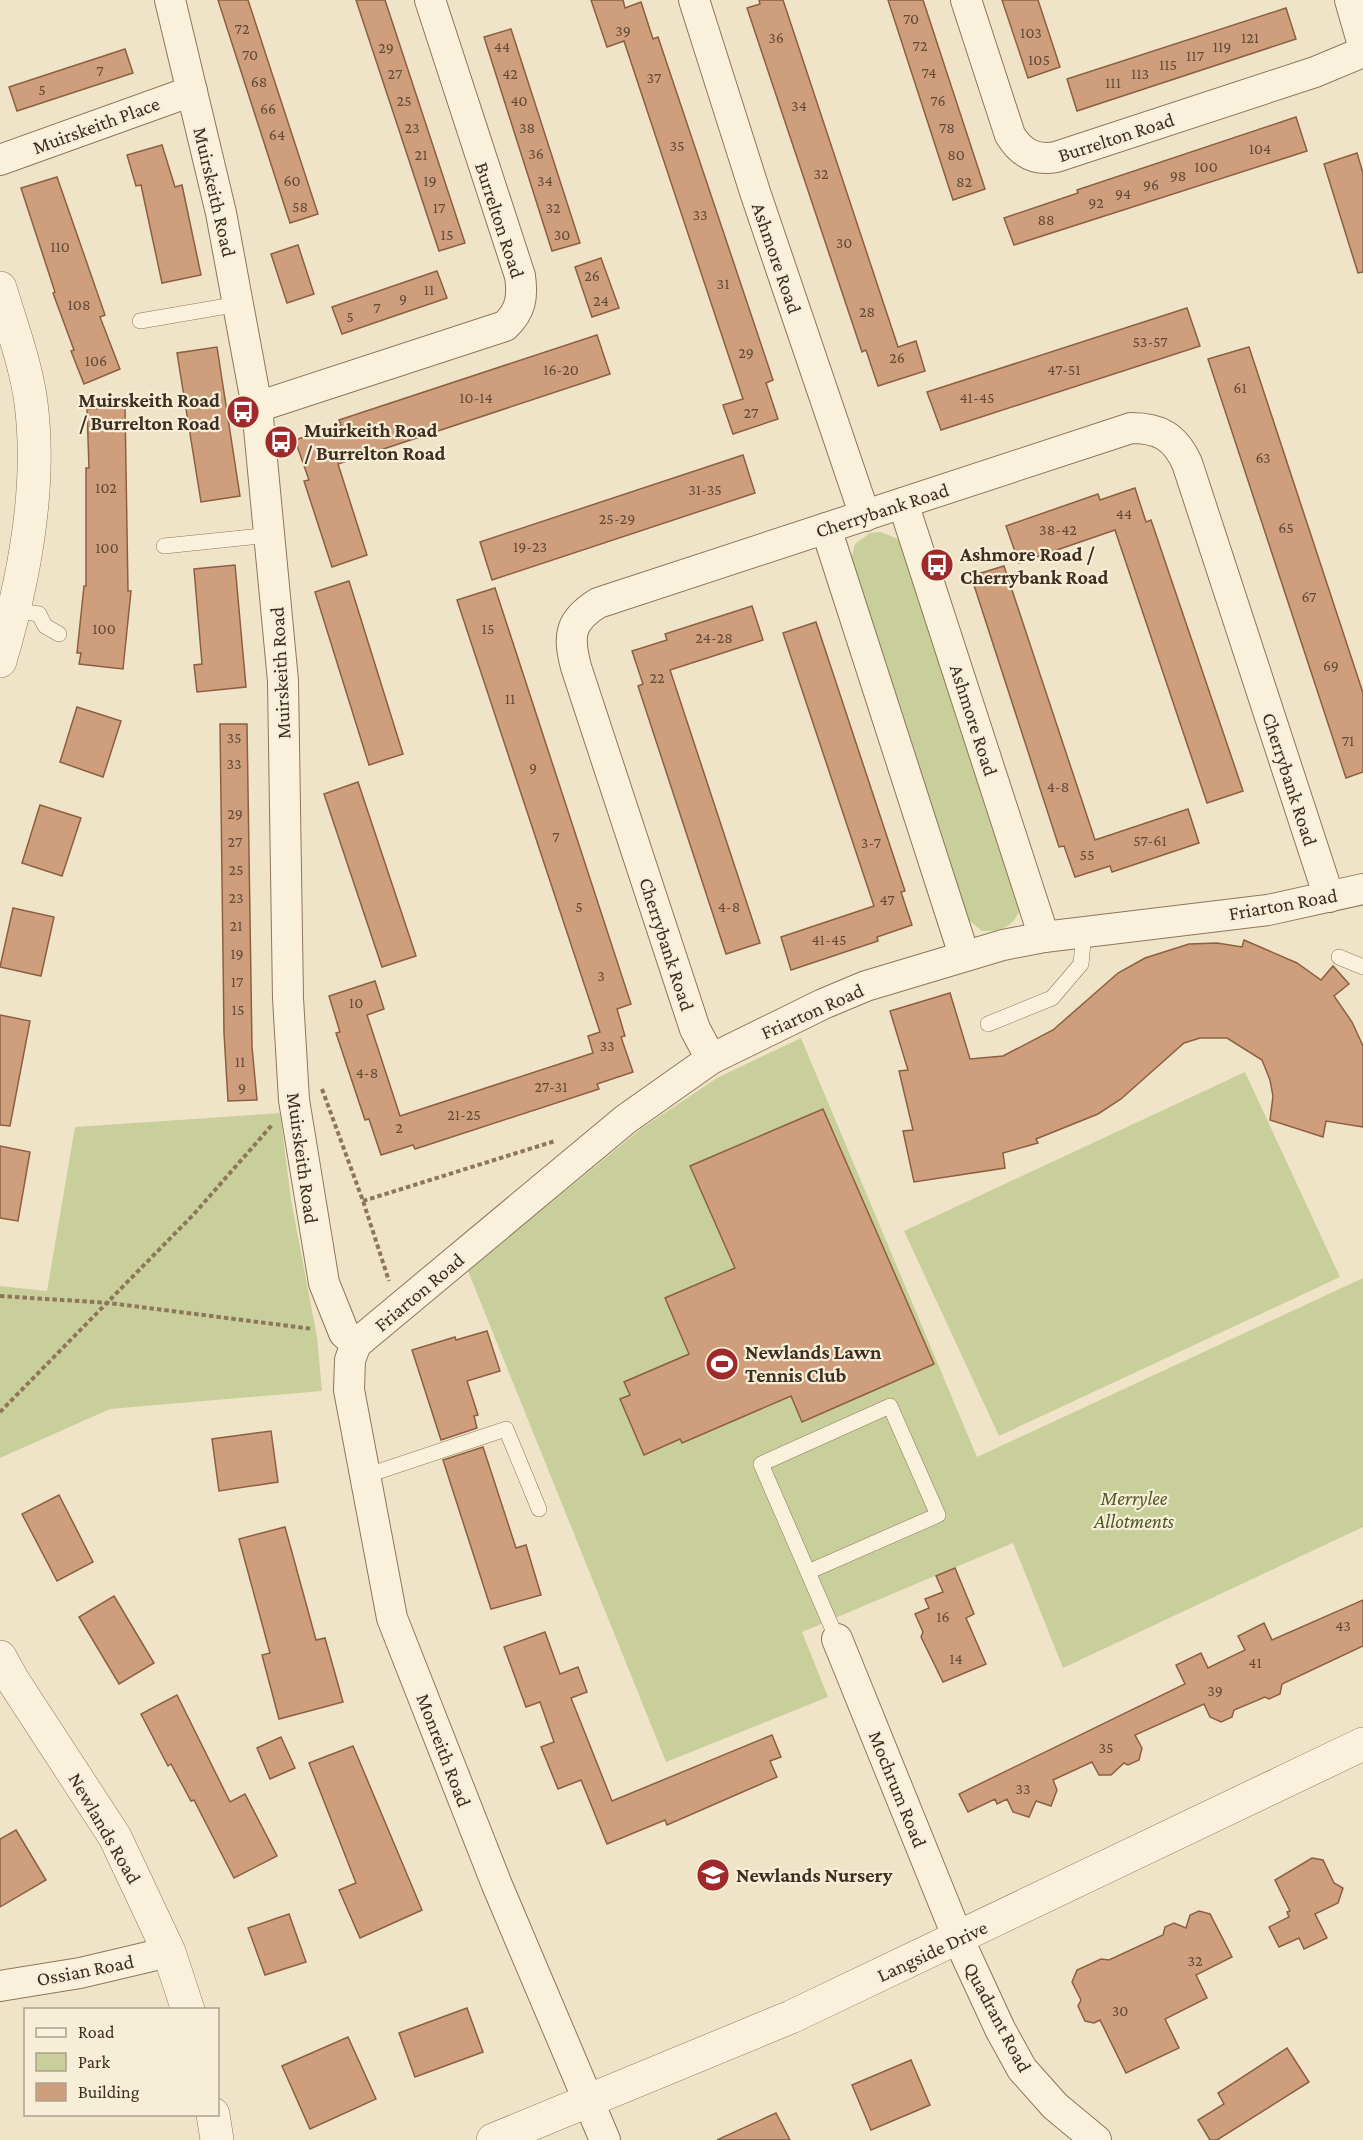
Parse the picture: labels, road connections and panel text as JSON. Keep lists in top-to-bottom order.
{
  "streets": {
    "street": [
      "Muirskeith Place",
      "Burrelton Road",
      "Muirskeith Road",
      "Ashmore Road",
      "Cherrybank Road",
      "Friarton Road",
      "Monreith Road",
      "Mochrum Road",
      "Newlands Road",
      "Langside Drive",
      "Ossian Road",
      "Quadrant Road"
    ]
  },
  "crossings": [
    ["Muirskeith Place", "Muirskeith Road"],
    ["Burrelton Road", "Muirskeith Road"],
    ["Muirskeith Road", "Friarton Road"],
    ["Muirskeith Road", "Monreith Road"],
    ["Ashmore Road", "Cherrybank Road"],
    ["Ashmore Road", "Friarton Road"],
    ["Cherrybank Road", "Friarton Road"],
    ["Friarton Road", "Monreith Road"],
    ["Monreith Road", "Langside Drive"],
    ["Mochrum Road", "Langside Drive"],
    ["Mochrum Road", "Quadrant Road"],
    ["Newlands Road", "Ossian Road"],
    ["Langside Drive", "Quadrant Road"]
  ],
  "parks": ["Merrylee Allotments"],
  "places": {
    "bus stop": ["Muirskeith Road / Burrelton Road", "Muirkeith Road / Burrelton Road", "Ashmore Road / Cherrybank Road"],
    "sports": ["Newlands Lawn Tennis Club"],
    "school or university": ["Newlands Nursery"]
  },
  "house_numbers": [
    "70",
    "72",
    "39",
    "103",
    "36",
    "121",
    "72",
    "44",
    "119",
    "29",
    "70",
    "117",
    "105",
    "115",
    "7",
    "74",
    "27",
    "42",
    "113",
    "37",
    "68",
    "111",
    "5",
    "25",
    "40",
    "76",
    "34",
    "66",
    "23",
    "38",
    "78",
    "64",
    "35",
    "104",
    "36",
    "21",
    "80",
    "100",
    "32",
    "98",
    "60",
    "19",
    "34",
    "82",
    "96",
    "94",
    "92",
    "58",
    "17",
    "32",
    "33",
    "88",
    "15",
    "30",
    "30",
    "110",
    "26",
    "31",
    "11",
    "9",
    "24",
    "108",
    "7",
    "28",
    "5",
    "53-57",
    "29",
    "26",
    "106",
    "16-20",
    "47-51",
    "61",
    "10-14",
    "41-45",
    "27",
    "63",
    "102",
    "31-35",
    "44",
    "25-29",
    "65",
    "38-42",
    "19-23",
    "100",
    "67",
    "100",
    "15",
    "24-28",
    "69",
    "22",
    "11",
    "35",
    "71",
    "33",
    "9",
    "4-8",
    "29",
    "7",
    "57-61",
    "27",
    "3-7",
    "55",
    "25",
    "23",
    "47",
    "5",
    "4-8",
    "21",
    "41-45",
    "19",
    "3",
    "17",
    "10",
    "15",
    "33",
    "11",
    "4-8",
    "27-31",
    "9",
    "21-25",
    "2",
    "16",
    "43",
    "14",
    "41",
    "39",
    "35",
    "33",
    "32",
    "30"
  ],
  "legend": ["Road", "Park", "Building"]
}
